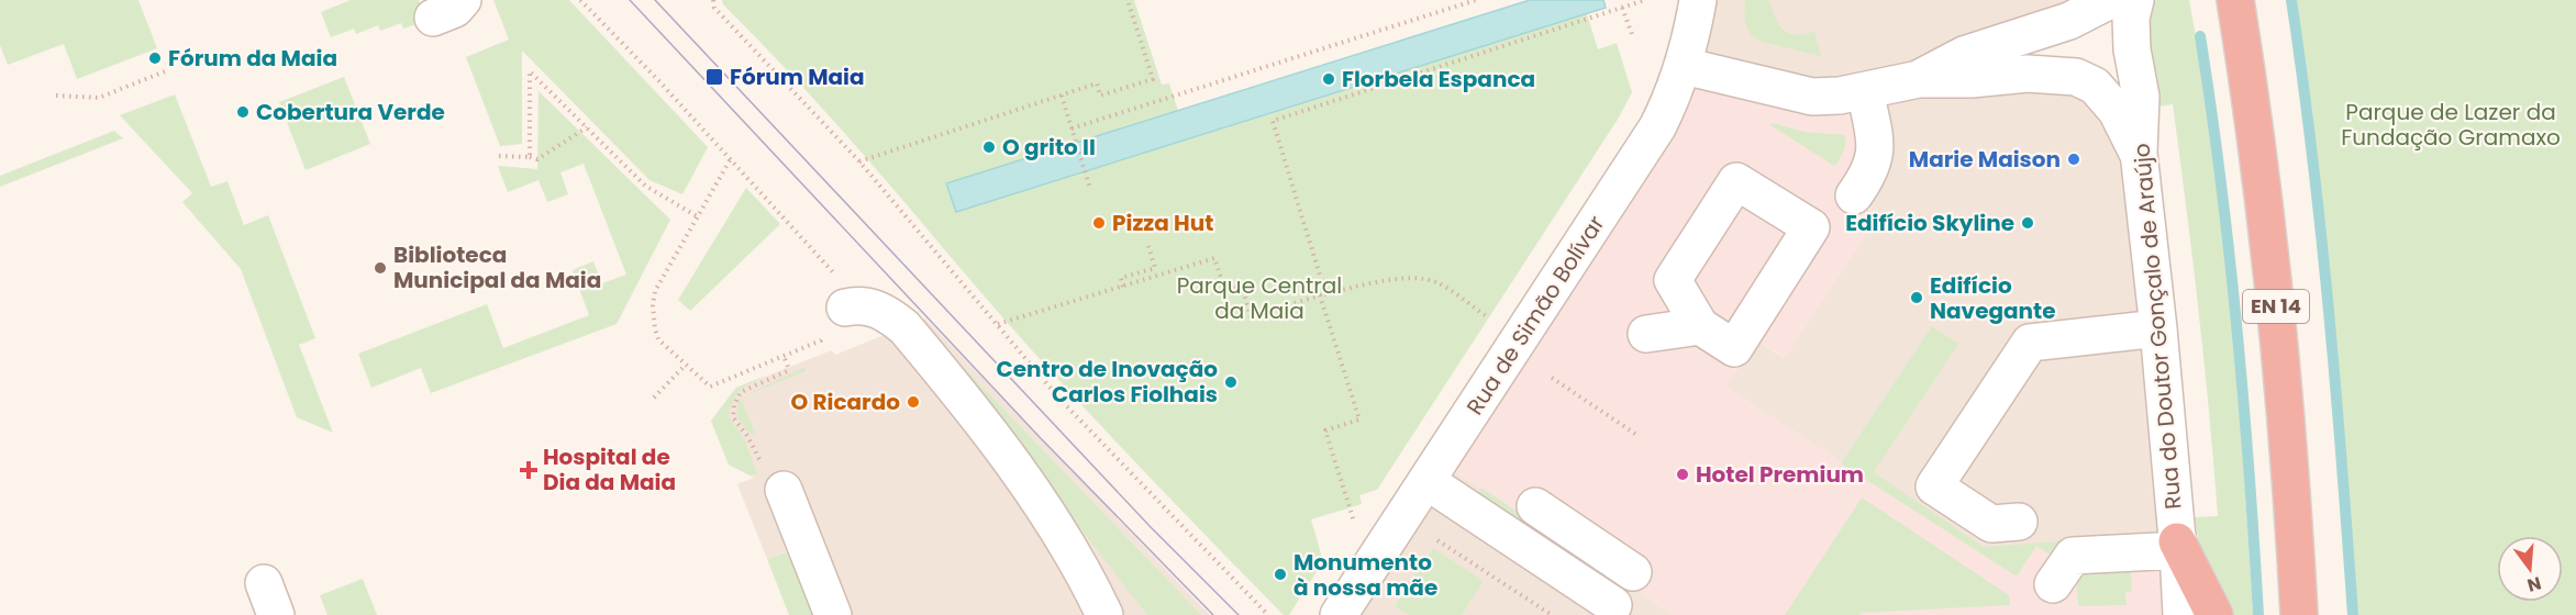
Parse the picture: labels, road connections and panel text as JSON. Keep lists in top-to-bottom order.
{
  "streets": {
    "highway": ["EN 14"],
    "street": ["Rua de Simão Bolívar", "Rua do Doutor Gonçalo de Araújo"]
  },
  "parks": ["Parque de Lazer da Fundação Gramaxo", "Parque Central da Maia"],
  "places": {
    "other": [
      "Fórum da Maia",
      "Florbela Espanca",
      "Cobertura Verde",
      "O grito II",
      "Marie Maison",
      "Pizza Hut",
      "Edifício Skyline",
      "Biblioteca Municipal da Maia",
      "Edifício Navegante",
      "Centro de Inovação Carlos Fiolhais",
      "O Ricardo",
      "Hotel Premium",
      "Monumento à nossa mãe"
    ],
    "transit": ["Fórum Maia"],
    "health": ["Hospital de Dia da Maia"]
  },
  "north": "bottom"
}
